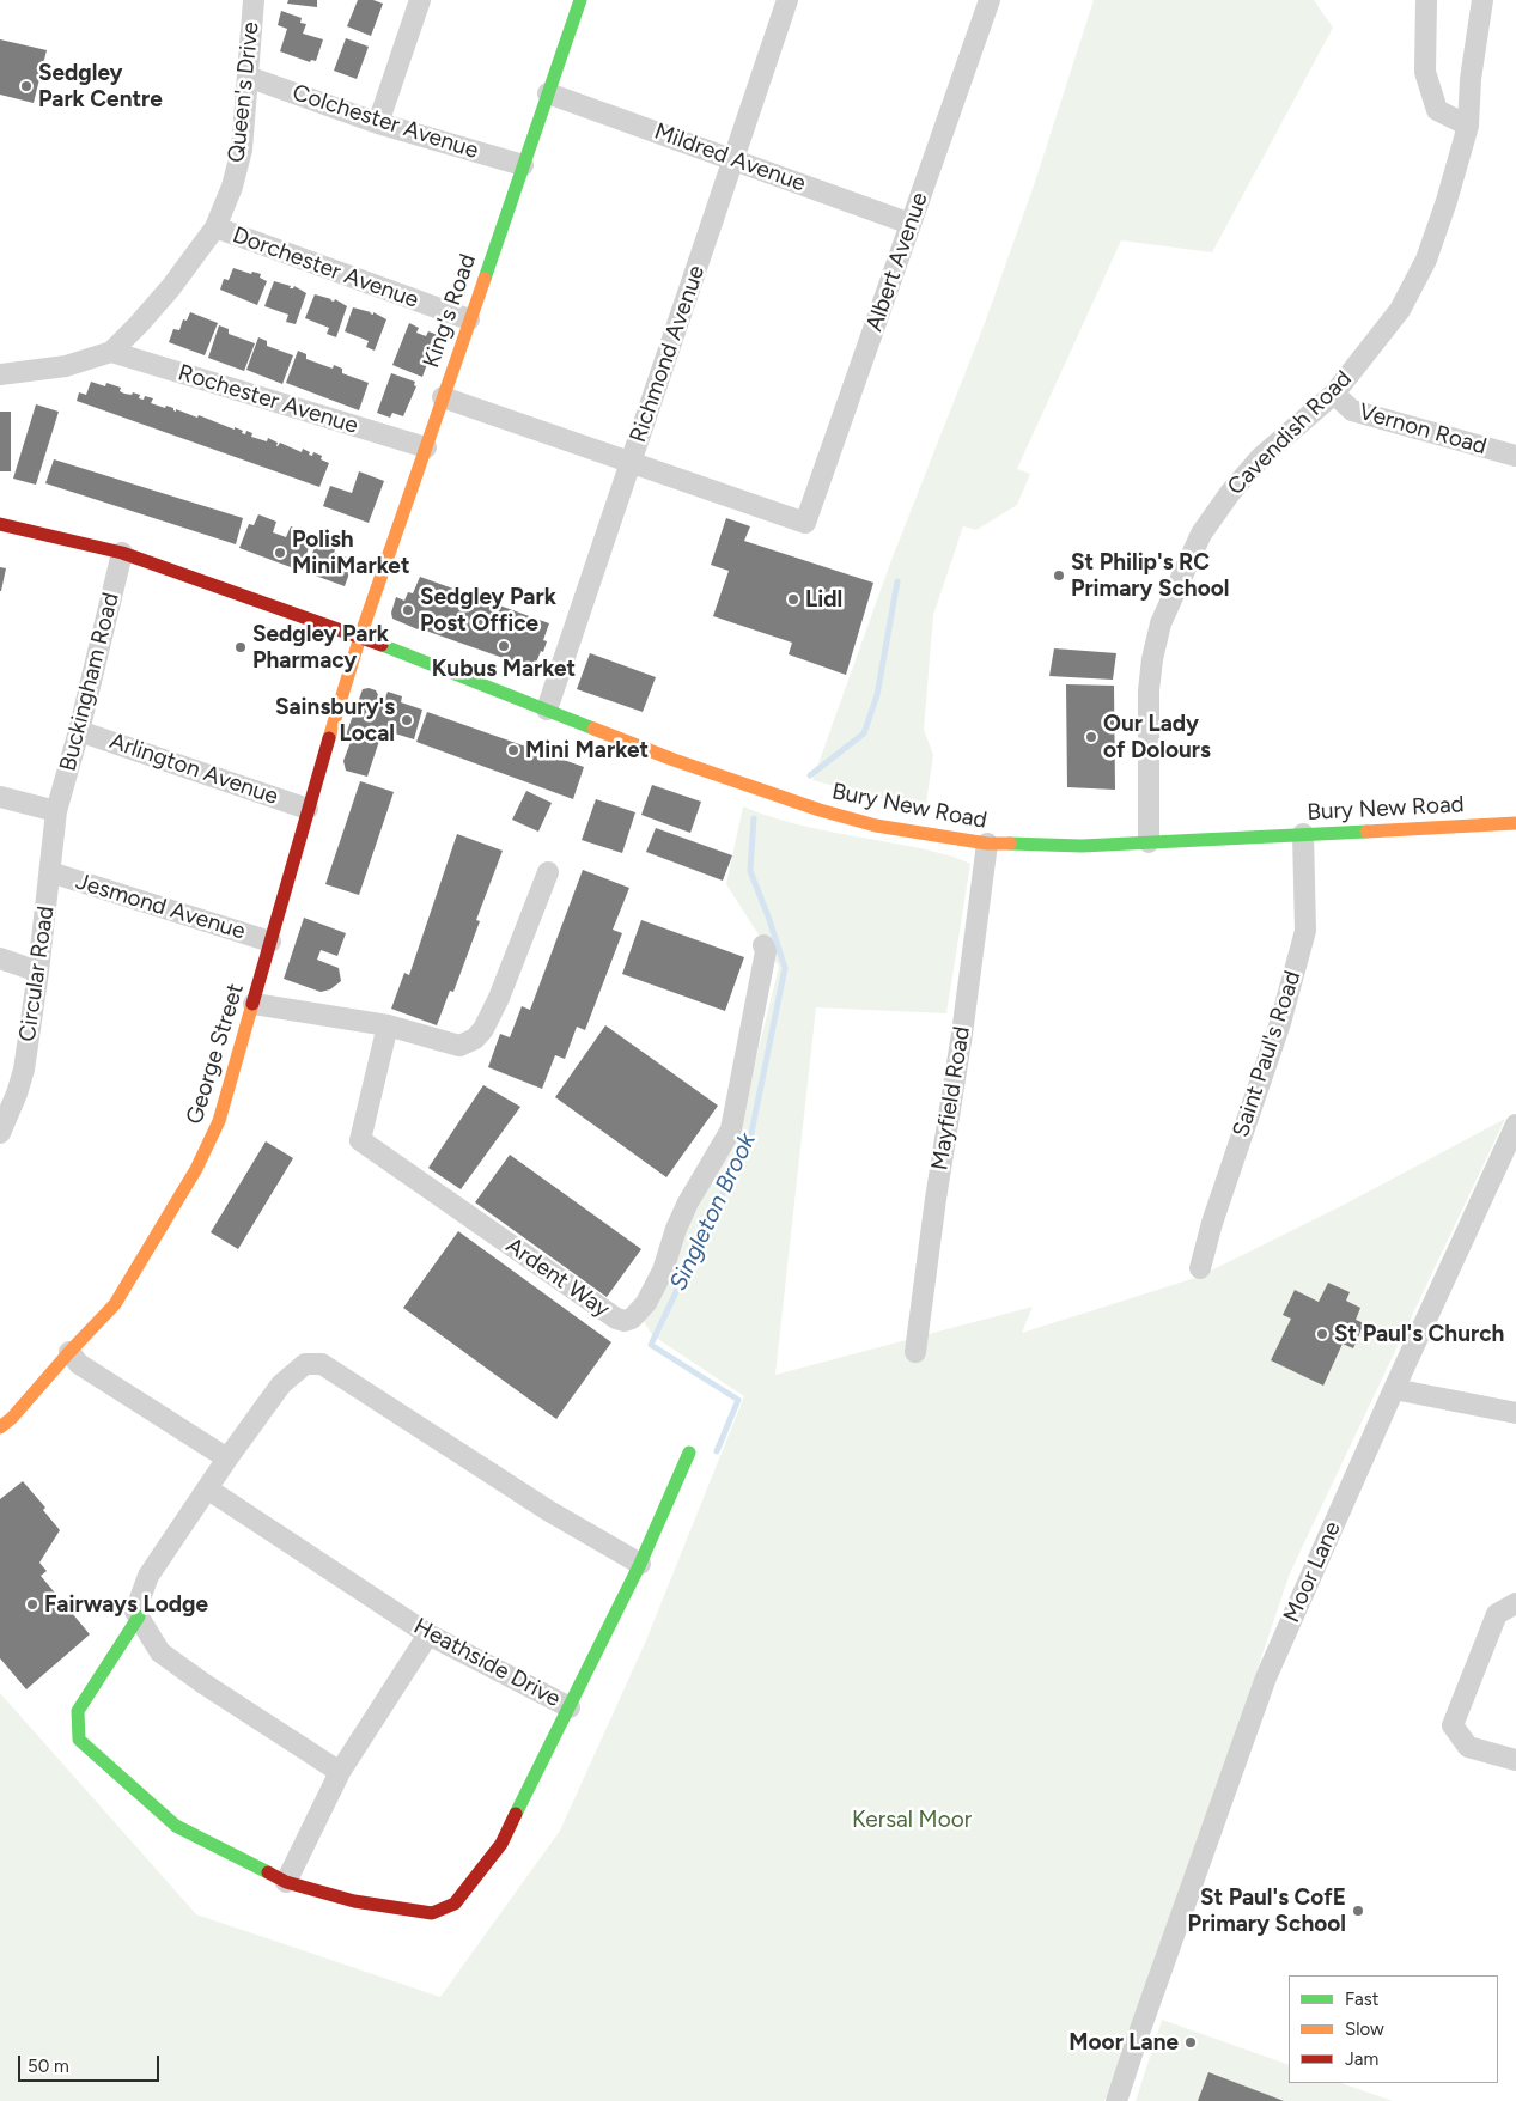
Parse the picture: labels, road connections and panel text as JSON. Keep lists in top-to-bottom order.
{
  "streets": {
    "main road": [
      "King's Road",
      "Bury New Road",
      "George Street",
      "Heathside Drive"
    ],
    "street": [
      "Queen's Drive",
      "Colchester Avenue",
      "Mildred Avenue",
      "Albert Avenue",
      "Dorchester Avenue",
      "Richmond Avenue",
      "Rochester Avenue",
      "Vernon Road",
      "Cavendish Road",
      "Buckingham Road",
      "Arlington Avenue",
      "Jesmond Avenue",
      "Circular Road",
      "Saint Paul's Road",
      "Mayfield Road",
      "Ardent Way",
      "Moor Lane"
    ]
  },
  "crossings": [
    ["Queen's Drive", "Colchester Avenue"],
    ["Queen's Drive", "Dorchester Avenue"],
    ["Queen's Drive", "Rochester Avenue"],
    ["Colchester Avenue", "King's Road"],
    ["Mildred Avenue", "Albert Avenue"],
    ["Mildred Avenue", "King's Road"],
    ["Mildred Avenue", "Richmond Avenue"],
    ["Albert Avenue", "Richmond Avenue"],
    ["Dorchester Avenue", "King's Road"],
    ["King's Road", "Rochester Avenue"],
    ["King's Road", "Bury New Road"],
    ["King's Road", "George Street"],
    ["Richmond Avenue", "Bury New Road"],
    ["Vernon Road", "Cavendish Road"],
    ["Cavendish Road", "Bury New Road"],
    ["Buckingham Road", "Arlington Avenue"],
    ["Buckingham Road", "Bury New Road"],
    ["Buckingham Road", "Circular Road"],
    ["Arlington Avenue", "George Street"],
    ["Bury New Road", "George Street"],
    ["Bury New Road", "Saint Paul's Road"],
    ["Bury New Road", "Mayfield Road"],
    ["Jesmond Avenue", "Circular Road"],
    ["Jesmond Avenue", "George Street"]
  ],
  "water": ["Singleton Brook"],
  "parks": ["Kersal Moor"],
  "places": [
    "Sedgley Park Centre",
    "Polish MiniMarket",
    "St Philip's RC Primary School",
    "Lidl",
    "Sedgley Park Post Office",
    "Kubus Market",
    "Sedgley Park Pharmacy",
    "Sainsbury's Local",
    "Our Lady of Dolours",
    "Mini Market",
    "St Paul's Church",
    "Fairways Lodge",
    "St Paul's CofE Primary School",
    "Moor Lane"
  ],
  "legend": ["Fast", "Slow", "Jam"],
  "scale_bar": "50 m"
}
